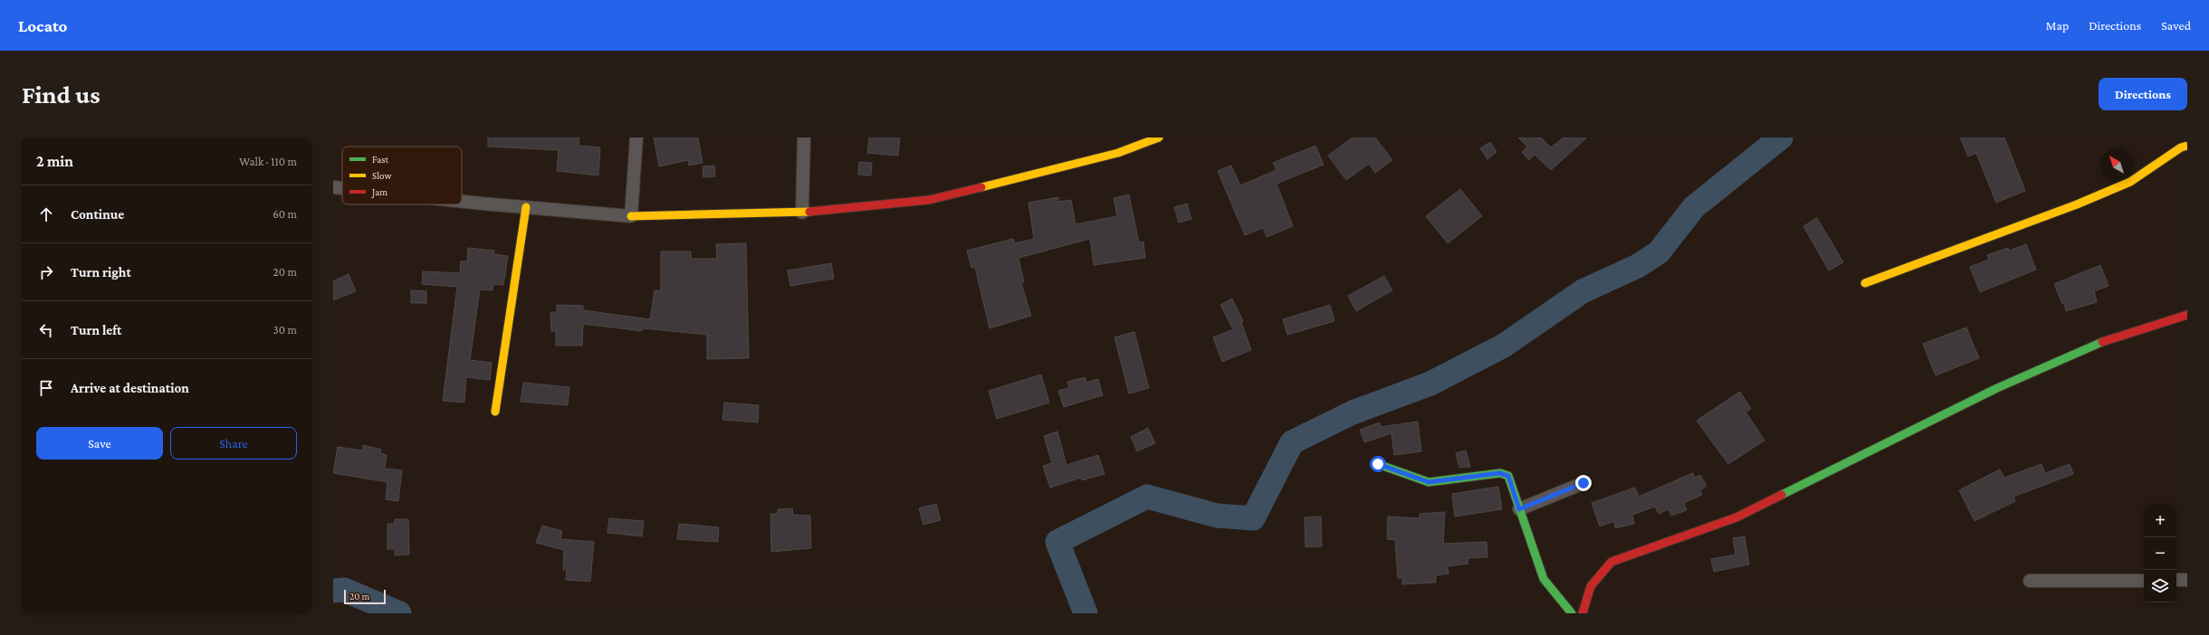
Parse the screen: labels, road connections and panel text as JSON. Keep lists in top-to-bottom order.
{
  "legend": ["Fast", "Slow", "Jam"],
  "scale_bar": "20 m",
  "north": "top left",
  "page": {
    "header": "Locato",
    "nav": ["Map", "Directions", "Saved"],
    "buttons": [
      "Directions",
      ["Save", "Share"]
    ],
    "title": "Find us",
    "heading": ["2 min", "Walk · 110 m"],
    "list": [
      ["Continue", "60 m"],
      ["Turn right", "20 m"],
      ["Turn left", "30 m"],
      "Arrive at destination"
    ],
    "map_buttons": ["+", "−"],
    "scale": "20 m"
  }
}
